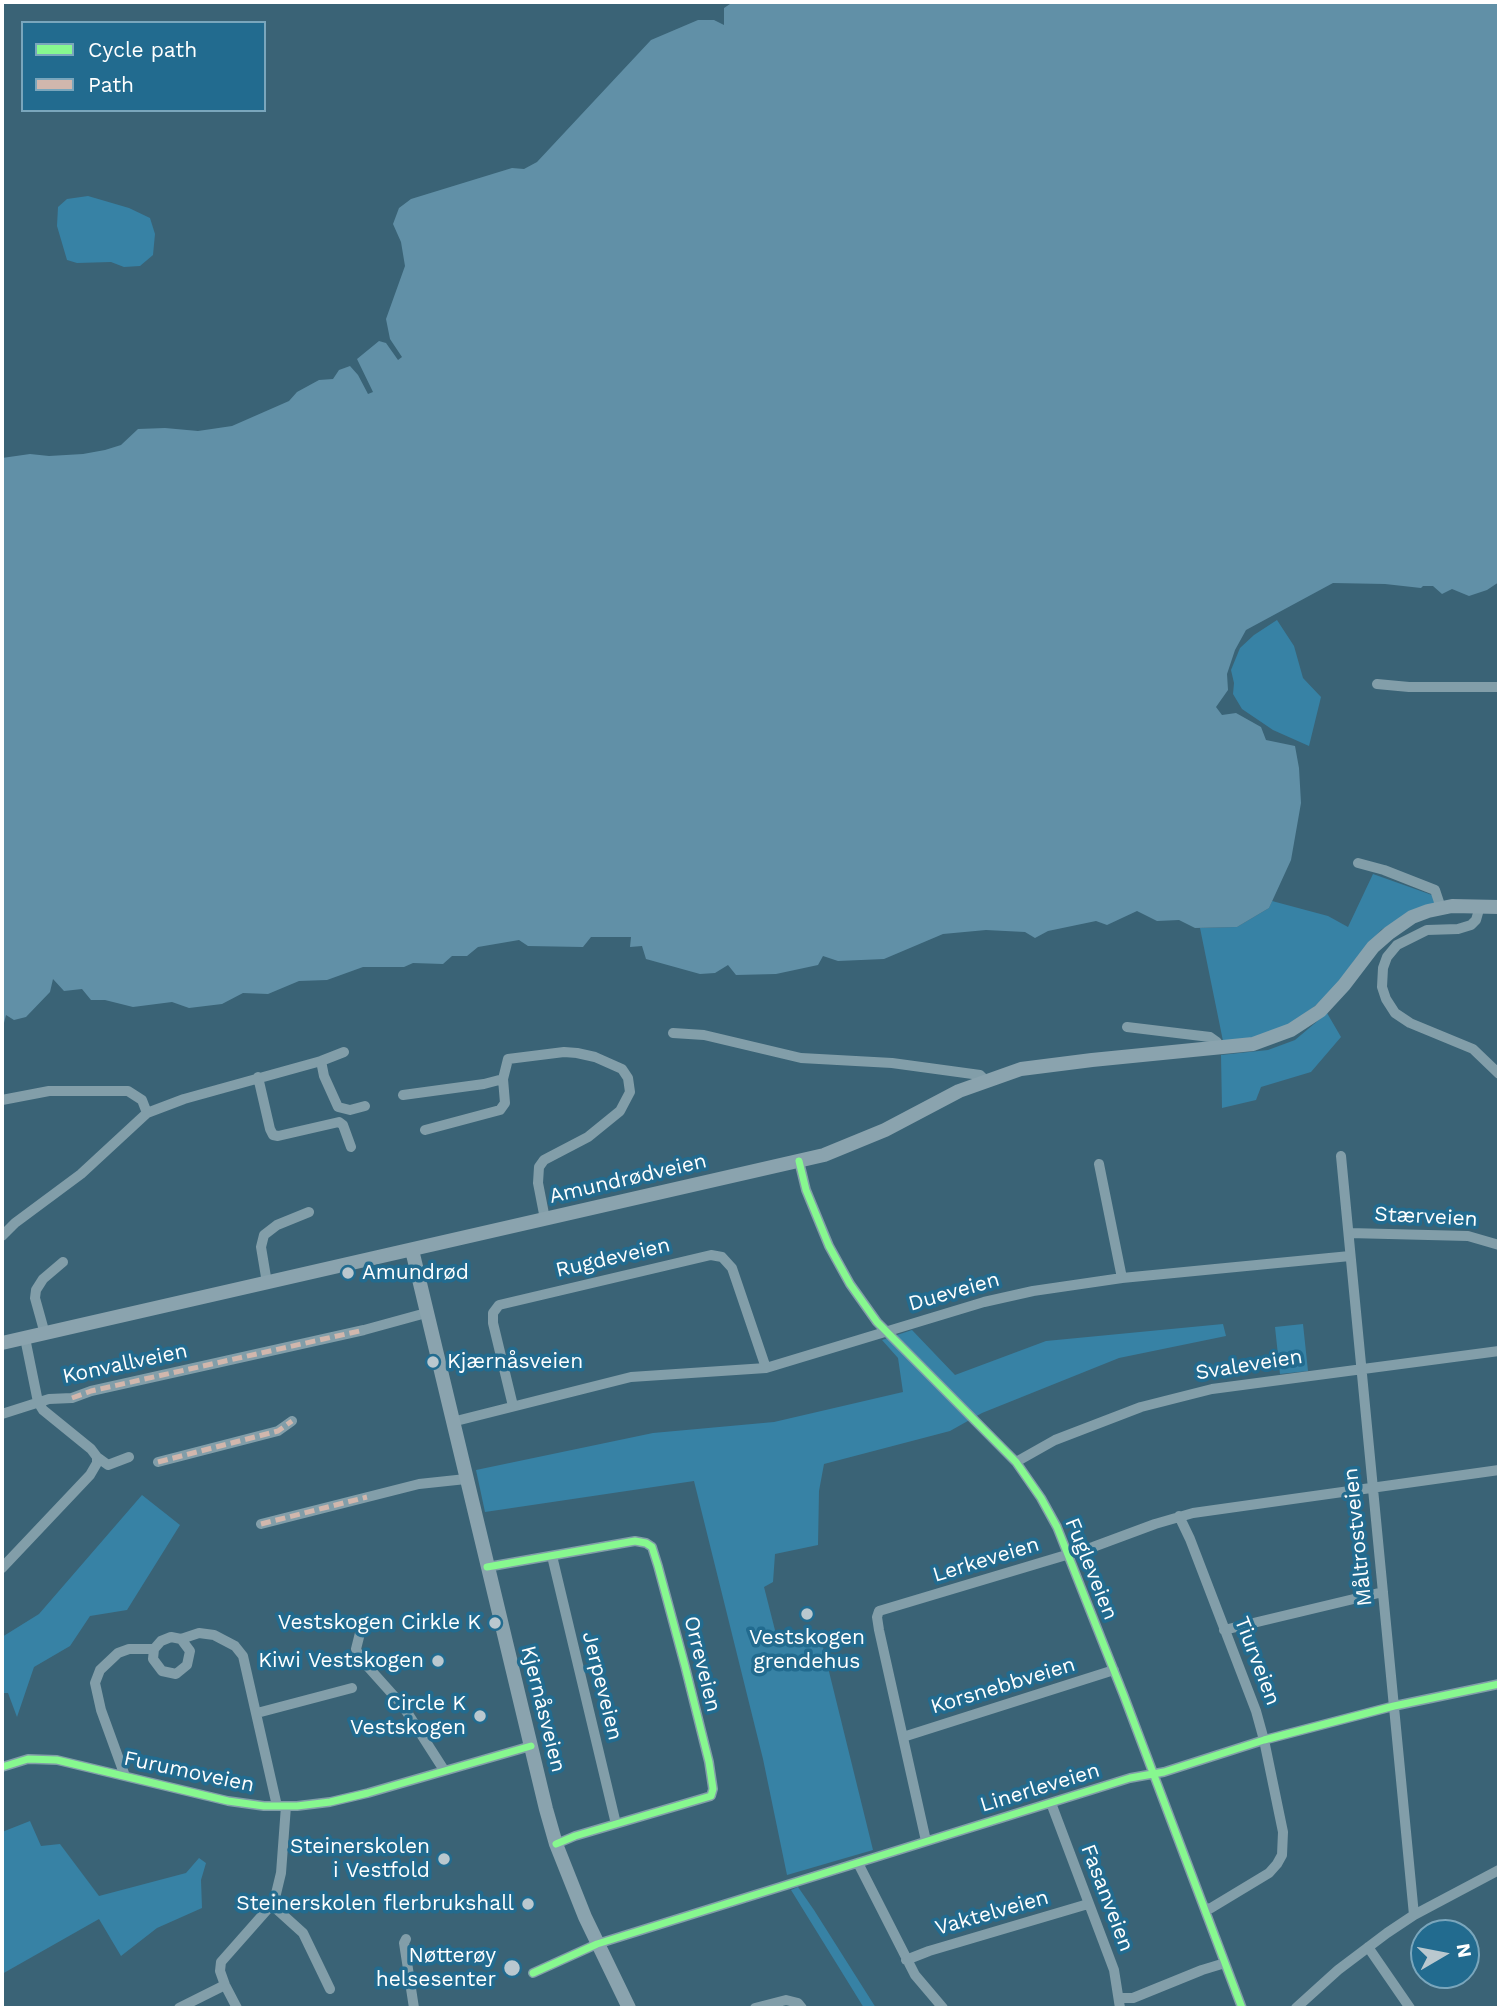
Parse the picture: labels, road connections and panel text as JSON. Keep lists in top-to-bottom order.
{
  "streets": {
    "main road": ["Amundrødveien", "Kjernåsveien"],
    "street": [
      "Stærveien",
      "Rugdeveien",
      "Dueveien",
      "Konvallveien",
      "Svaleveien",
      "Måltrostveien",
      "Lerkeveien",
      "Fugleveien",
      "Tiurveien",
      "Orreveien",
      "Jerpeveien",
      "Korsnebbveien",
      "Furumoveien",
      "Linerleveien",
      "Fasanveien",
      "Vaktelveien"
    ]
  },
  "crossings": [
    ["Amundrødveien", "Konvallveien"],
    ["Amundrødveien", "Fugleveien"],
    ["Amundrødveien", "Kjernåsveien"],
    ["Stærveien", "Måltrostveien"],
    ["Rugdeveien", "Dueveien"],
    ["Dueveien", "Måltrostveien"],
    ["Dueveien", "Fugleveien"],
    ["Dueveien", "Kjernåsveien"],
    ["Konvallveien", "Kjernåsveien"],
    ["Svaleveien", "Måltrostveien"],
    ["Svaleveien", "Fugleveien"],
    ["Måltrostveien", "Lerkeveien"],
    ["Måltrostveien", "Linerleveien"],
    ["Lerkeveien", "Fugleveien"],
    ["Lerkeveien", "Tiurveien"],
    ["Lerkeveien", "Korsnebbveien"],
    ["Lerkeveien", "Linerleveien"],
    ["Fugleveien", "Tiurveien"],
    ["Fugleveien", "Korsnebbveien"],
    ["Fugleveien", "Linerleveien"],
    ["Tiurveien", "Linerleveien"],
    ["Orreveien", "Jerpeveien"],
    ["Orreveien", "Kjernåsveien"],
    ["Kjernåsveien", "Furumoveien"],
    ["Kjernåsveien", "Linerleveien"],
    ["Linerleveien", "Fasanveien"],
    ["Fasanveien", "Vaktelveien"]
  ],
  "places": [
    "Amundrød",
    "Kjærnåsveien",
    "Vestskogen grendehus",
    "Vestskogen Cirkle K",
    "Kiwi Vestskogen",
    "Circle K Vestskogen",
    "Steinerskolen i Vestfold",
    "Steinerskolen flerbrukshall",
    "Nøtterøy helsesenter"
  ],
  "legend": ["Cycle path", "Path"],
  "north": "right"
}
